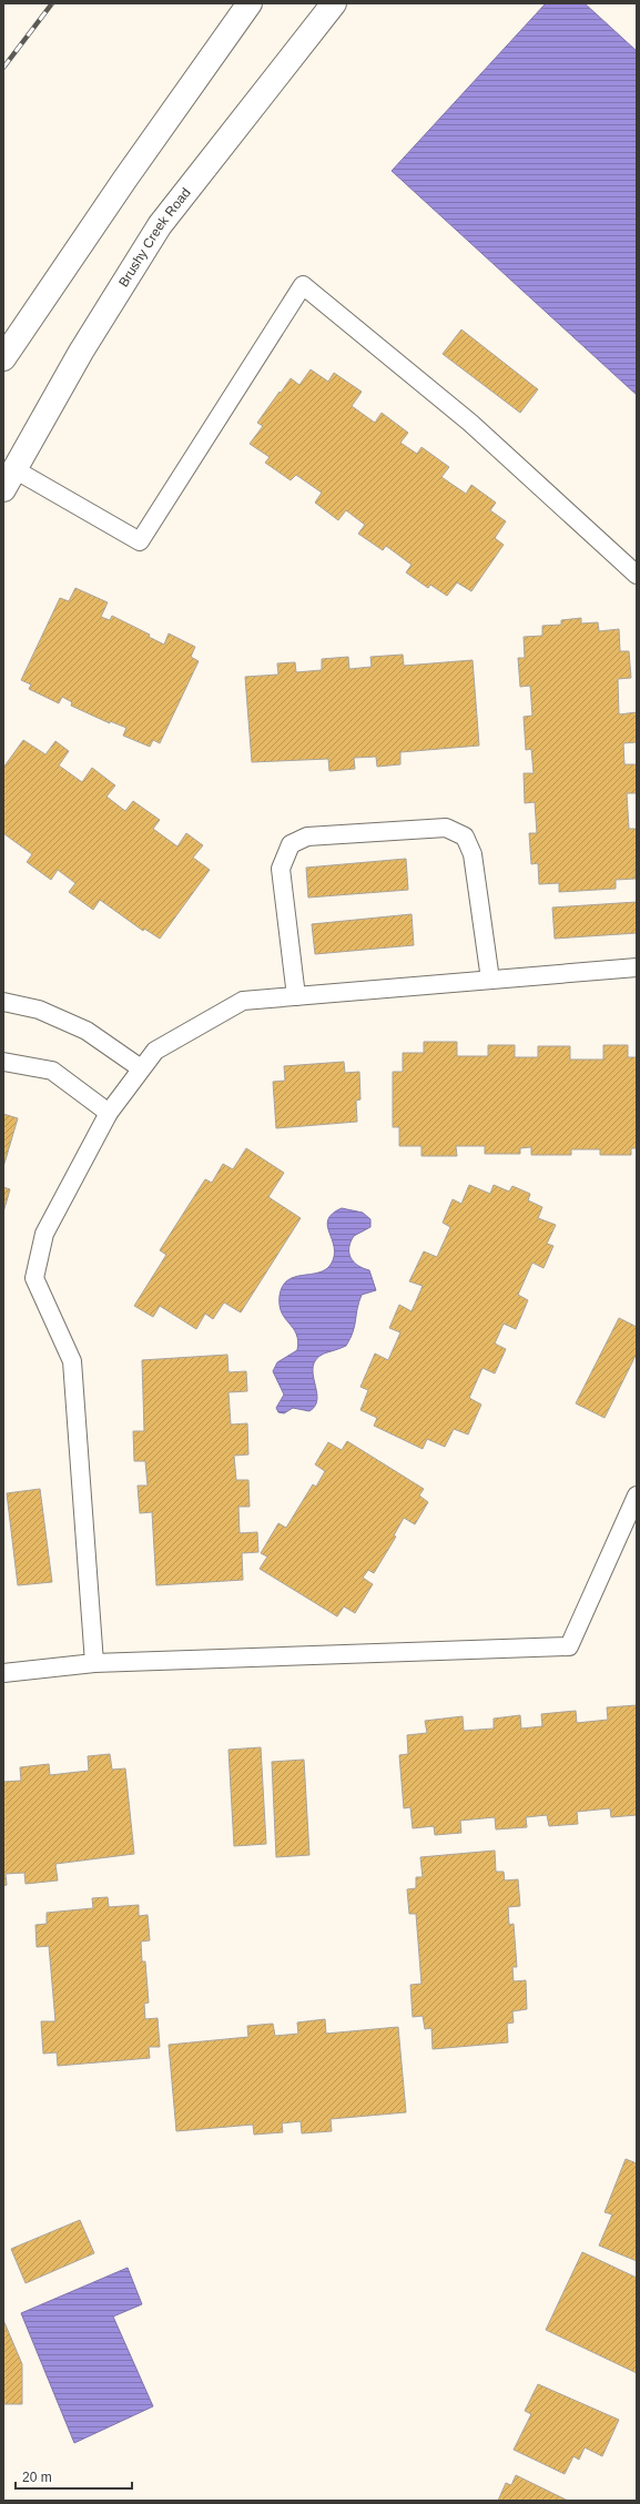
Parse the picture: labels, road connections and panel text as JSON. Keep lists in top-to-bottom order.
{
  "streets": {
    "main road": ["Brushy Creek Road"]
  },
  "scale_bar": "20 m"
}
